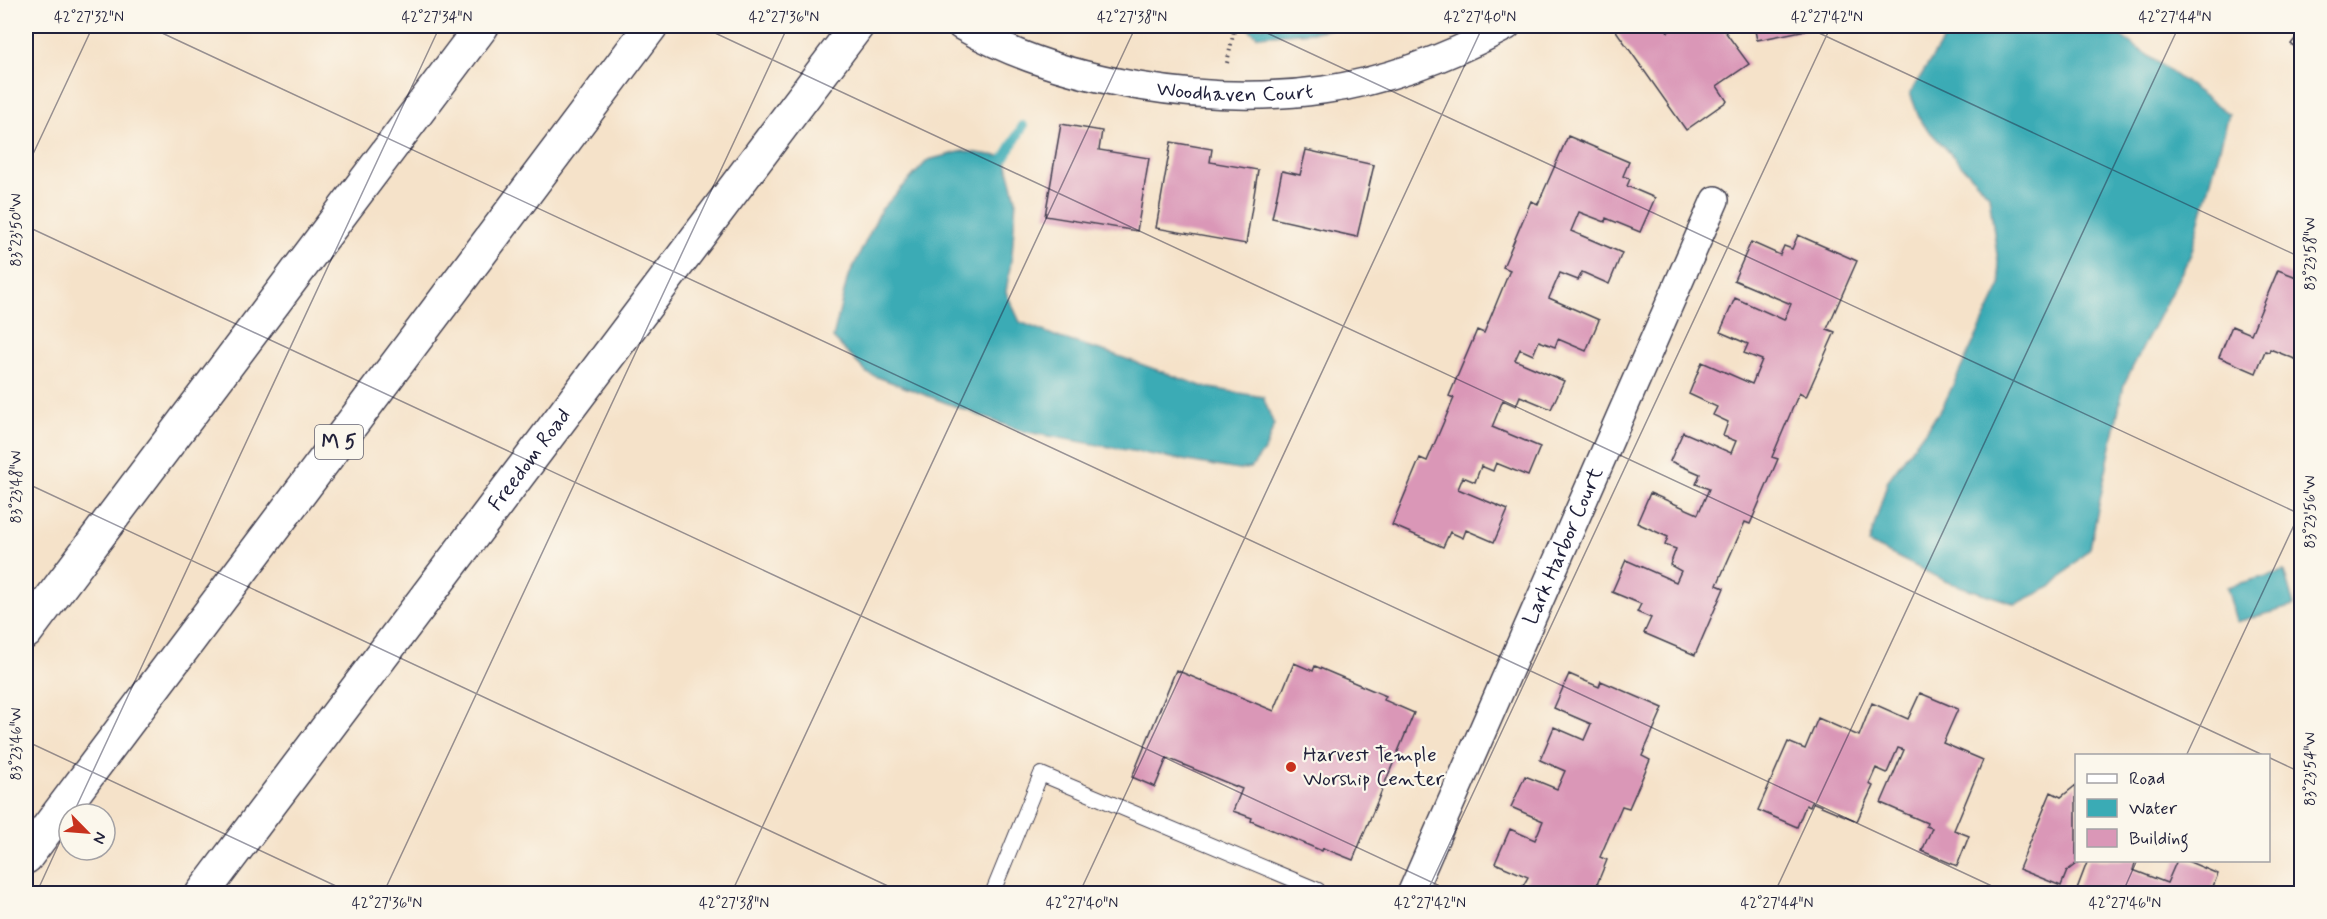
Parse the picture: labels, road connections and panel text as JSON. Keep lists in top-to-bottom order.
{
  "streets": {
    "main road": ["M 5", "Freedom Road"],
    "street": ["Woodhaven Court", "Lark Harbor Court"]
  },
  "places": ["Harvest Temple Worship Center"],
  "legend": ["Road", "Water", "Building"],
  "north": "bottom right",
  "coordinates": [
    "42°27'32\"N",
    "42°27'34\"N",
    "42°27'36\"N",
    "42°27'38\"N",
    "42°27'40\"N",
    "42°27'42\"N",
    "42°27'44\"N",
    "83°23'50\"W",
    "83°23'58\"W",
    "83°23'48\"W",
    "83°23'56\"W",
    "83°23'46\"W",
    "83°23'54\"W",
    "42°27'46\"N"
  ]
}
